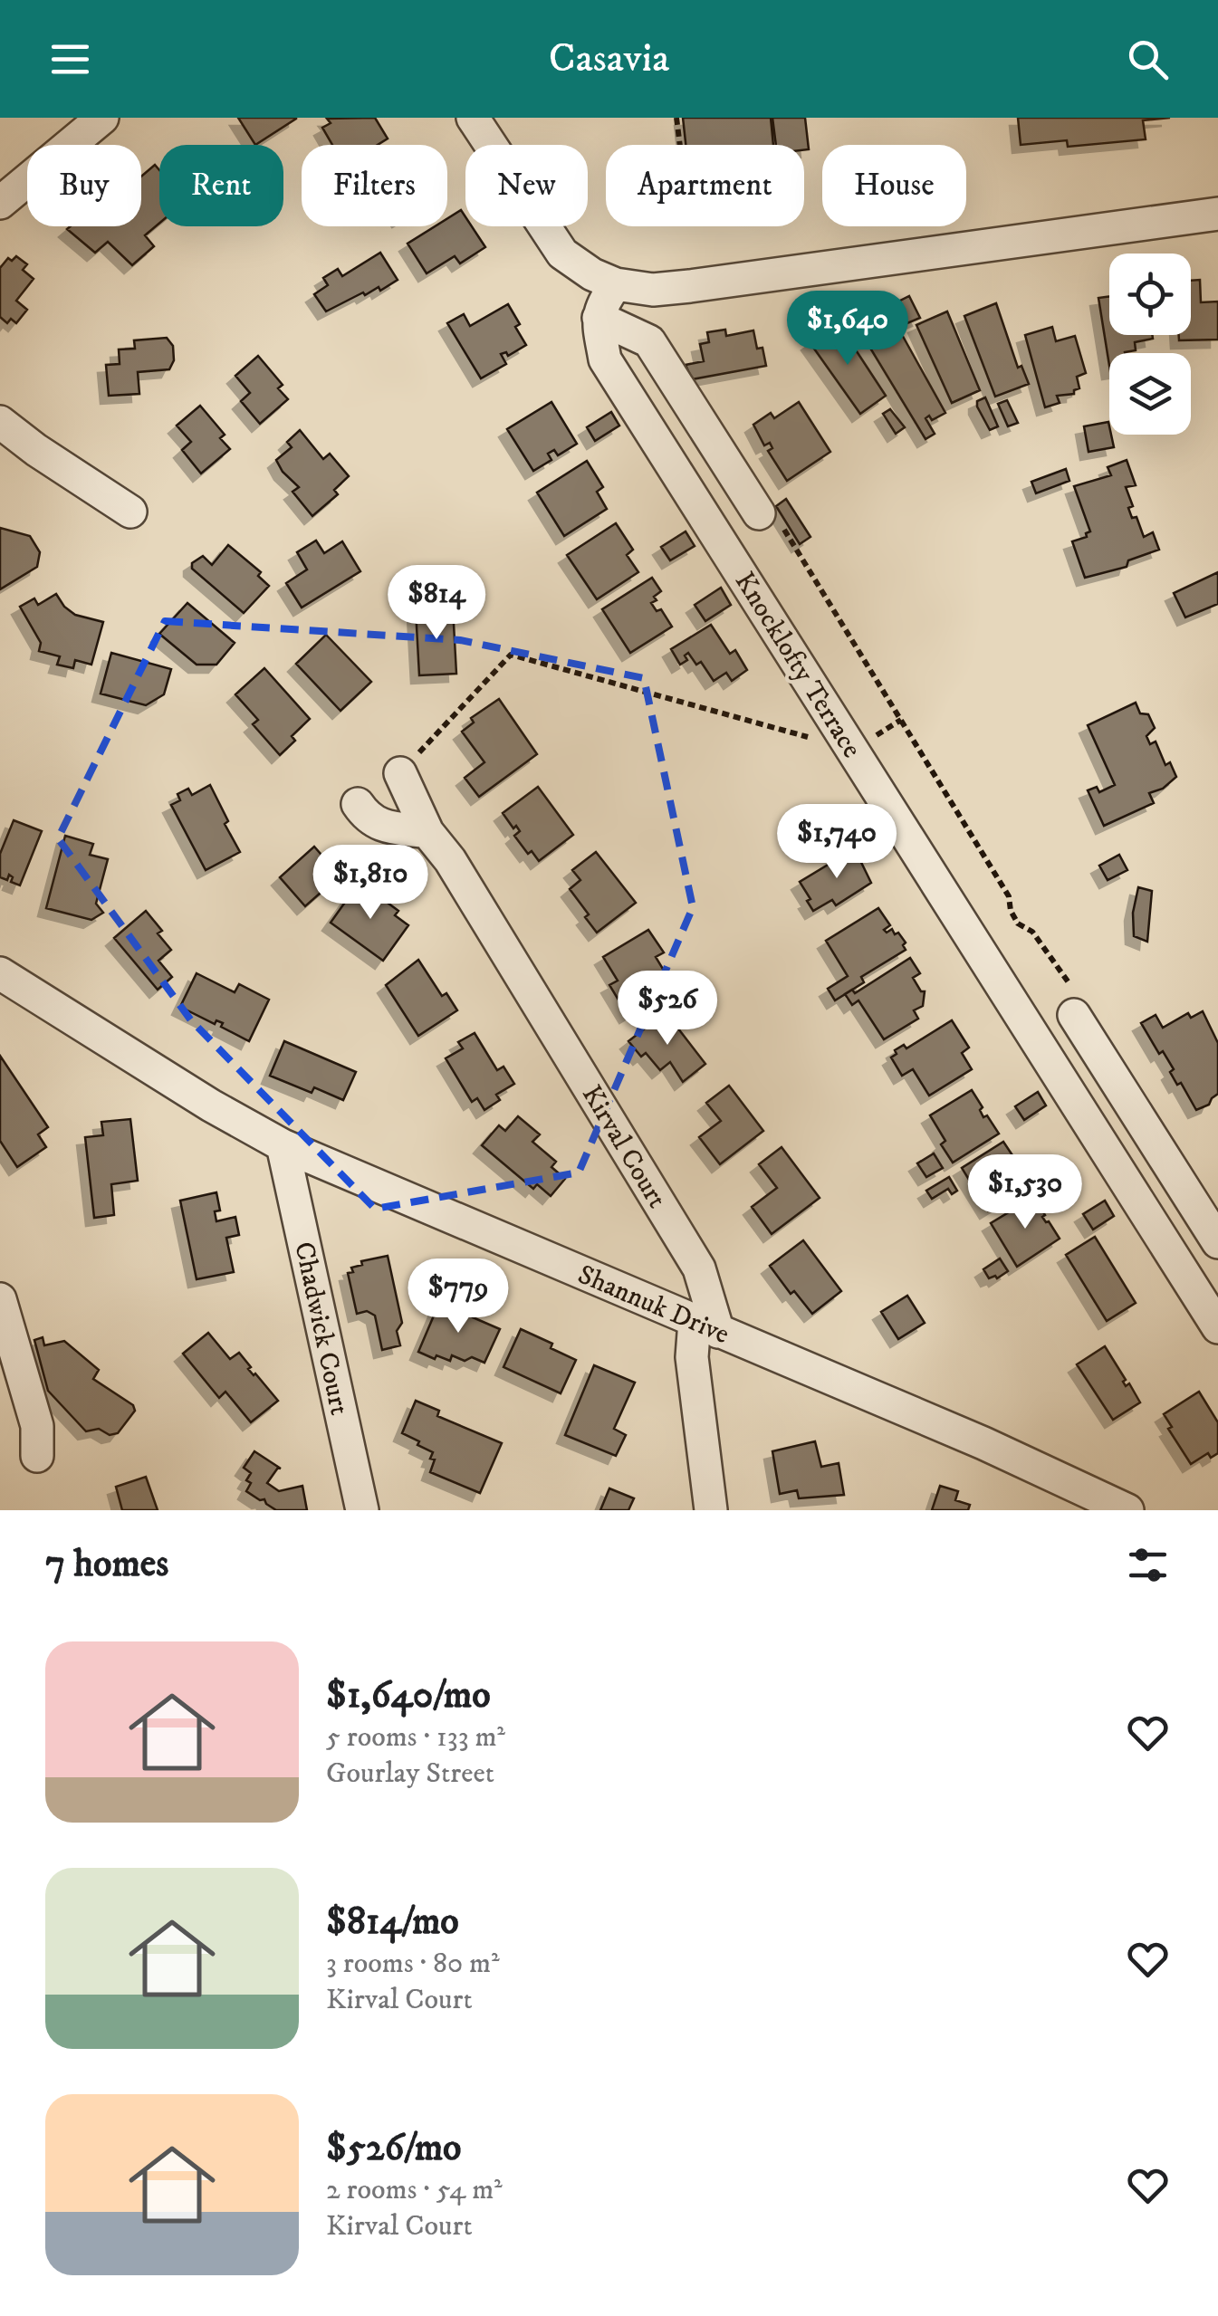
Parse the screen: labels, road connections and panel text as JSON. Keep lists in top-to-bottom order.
{
  "streets": {
    "street": [
      "Knocklofty Terrace",
      "Kirval Court",
      "Shannuk Drive",
      "Chadwick Court"
    ]
  },
  "crossings": [
    ["Kirval Court", "Shannuk Drive"],
    ["Shannuk Drive", "Chadwick Court"]
  ],
  "page": {
    "header": "Casavia",
    "chip": [
      "Buy",
      "Rent",
      "Filters",
      "New",
      "Apartment",
      "House"
    ],
    "price": [
      "$1,640",
      "$814",
      "$1,740",
      "$1,810",
      "$526",
      "$1,530",
      "$779"
    ],
    "heading": "7 homes",
    "list": [
      {
        "name": "$1,640/mo",
        "note": "5 rooms · 133 m² · Gourlay Street"
      },
      {
        "name": "$814/mo",
        "note": "3 rooms · 80 m² · Kirval Court"
      },
      {
        "name": "$526/mo",
        "note": "2 rooms · 54 m² · Kirval Court"
      }
    ]
  }
}
